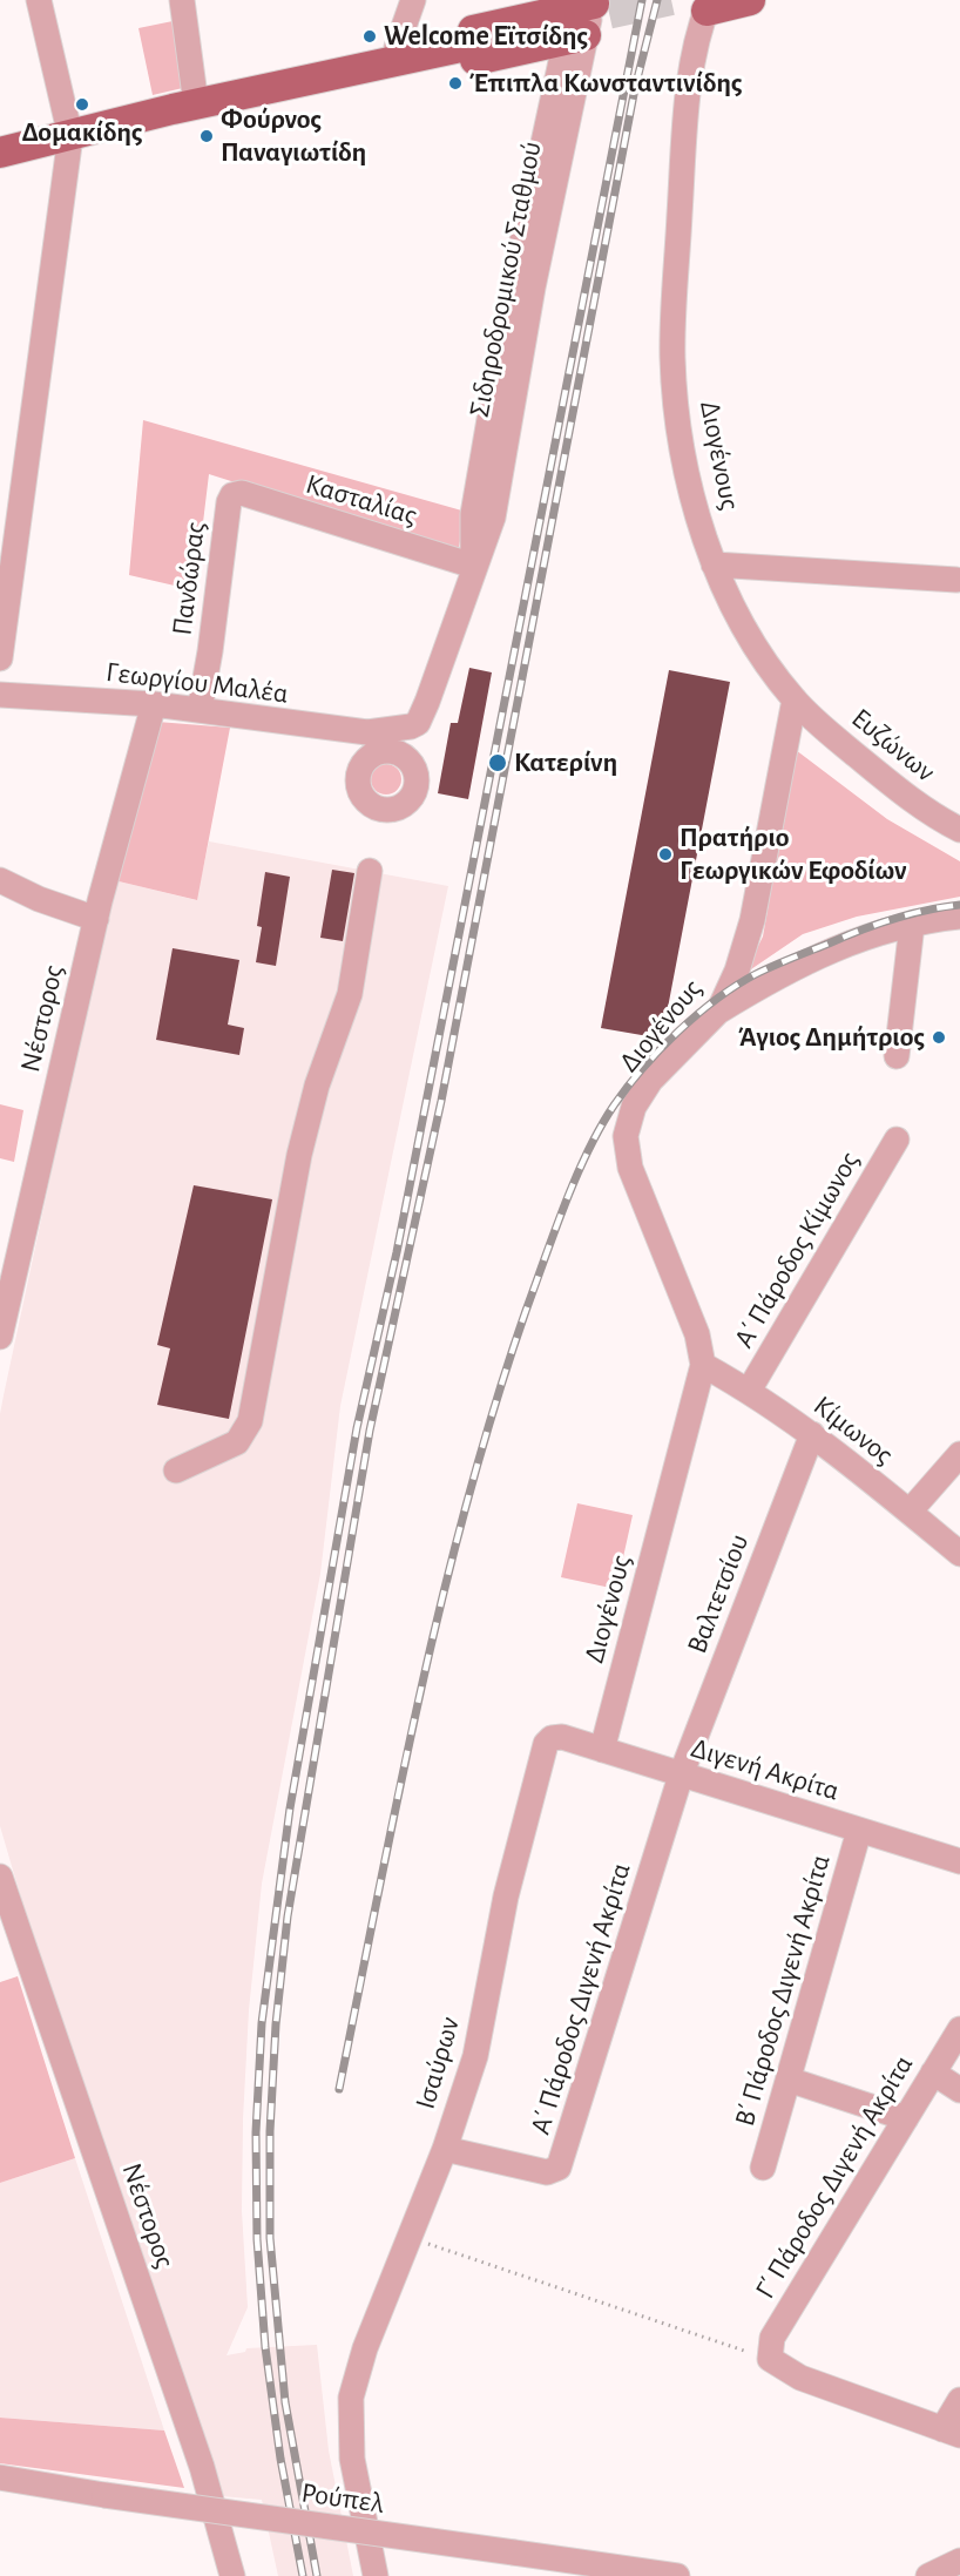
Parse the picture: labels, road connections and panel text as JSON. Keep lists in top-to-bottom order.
{
  "streets": {
    "street": [
      "Σιδηροδρομικού Σταθμού",
      "Διογένους",
      "Κασταλίας",
      "Πανδώρας",
      "Γεωργίου Μαλέα",
      "Ευζώνων",
      "Νέστορος",
      "Α΄ Πάροδος Κίμωνος",
      "Κίμωνος",
      "Βαλτετσίου",
      "Διγενή Ακρίτα",
      "Β΄ Πάροδος Διγενή Ακρίτα",
      "Α΄ Πάροδος Διγενή Ακρίτα",
      "Ισαύρων",
      "Γ΄ Πάροδος Διγενή Ακρίτα",
      "Ρούπελ"
    ]
  },
  "crossings": [
    ["Σιδηροδρομικού Σταθμού", "Κασταλίας"],
    ["Σιδηροδρομικού Σταθμού", "Γεωργίου Μαλέα"],
    ["Διογένους", "Ευζώνων"],
    ["Διογένους", "Κίμωνος"],
    ["Διογένους", "Διγενή Ακρίτα"],
    ["Κασταλίας", "Πανδώρας"],
    ["Πανδώρας", "Γεωργίου Μαλέα"],
    ["Γεωργίου Μαλέα", "Νέστορος"],
    ["Α΄ Πάροδος Κίμωνος", "Κίμωνος"],
    ["Κίμωνος", "Βαλτετσίου"],
    ["Βαλτετσίου", "Διγενή Ακρίτα"],
    ["Βαλτετσίου", "Α΄ Πάροδος Διγενή Ακρίτα"],
    ["Διγενή Ακρίτα", "Β΄ Πάροδος Διγενή Ακρίτα"],
    ["Διγενή Ακρίτα", "Α΄ Πάροδος Διγενή Ακρίτα"],
    ["Διγενή Ακρίτα", "Ισαύρων"],
    ["Α΄ Πάροδος Διγενή Ακρίτα", "Ισαύρων"]
  ],
  "places": [
    "Welcome Eϊτσίδης",
    "Έπιπλα Κωνσταντινίδης",
    "Δομακίδης",
    "Φούρνος Παναγιωτίδη",
    "Κατερίνη",
    "Πρατήριο Γεωργικών Εφοδίων",
    "Άγιος Δημήτριος"
  ]
}
